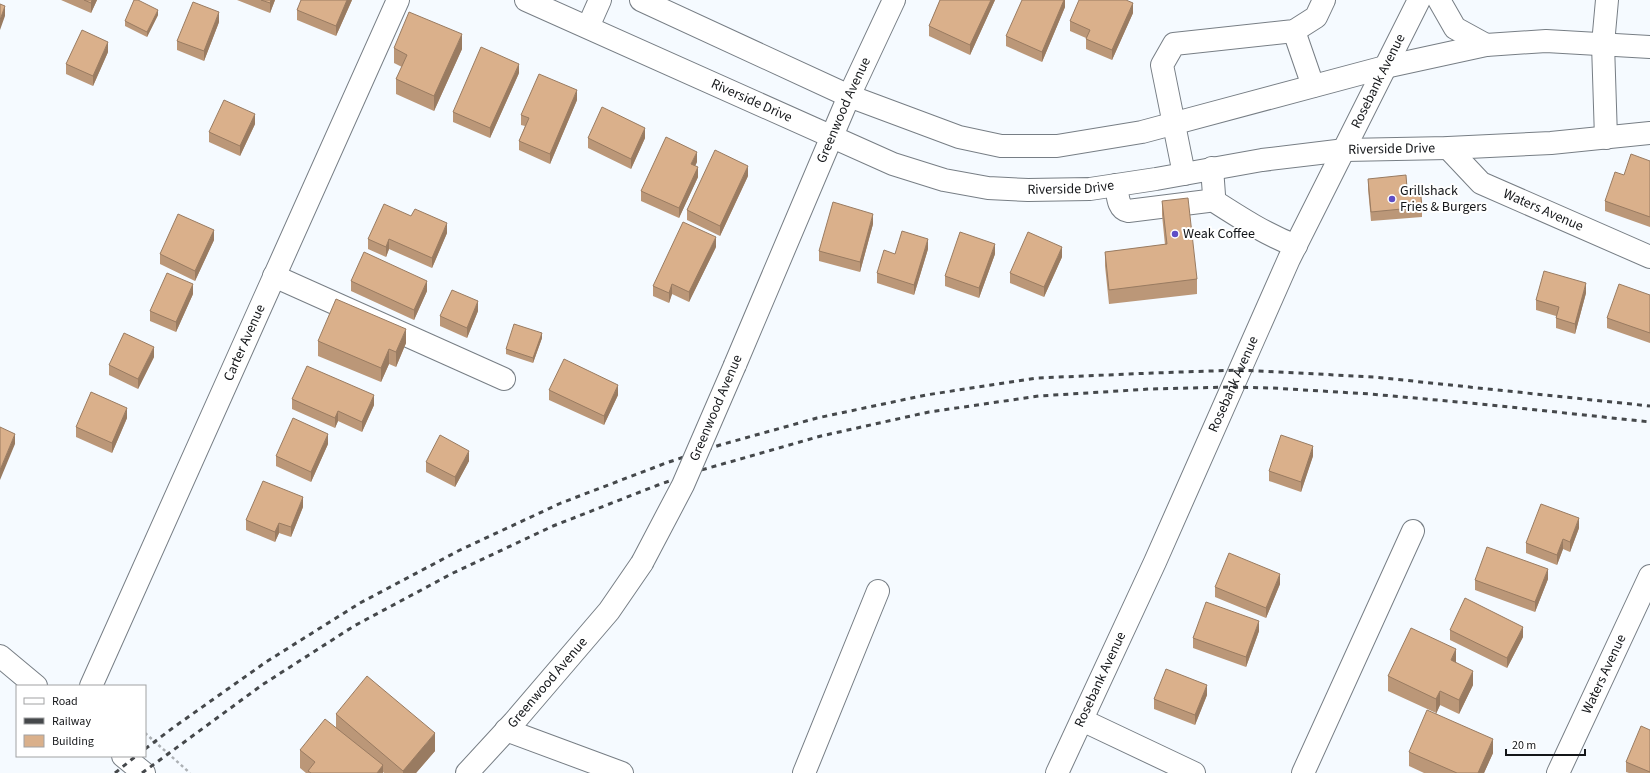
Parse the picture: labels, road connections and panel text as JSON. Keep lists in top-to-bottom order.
{
  "streets": {
    "street": [
      "Rosebank Avenue",
      "Riverside Drive",
      "Greenwood Avenue",
      "Waters Avenue",
      "Carter Avenue"
    ]
  },
  "crossings": [
    ["Rosebank Avenue", "Riverside Drive"],
    ["Riverside Drive", "Greenwood Avenue"],
    ["Riverside Drive", "Waters Avenue"]
  ],
  "places": ["Grillshack Fries & Burgers", "Weak Coffee"],
  "legend": ["Road", "Railway", "Building"],
  "scale_bar": "20 m"
}
